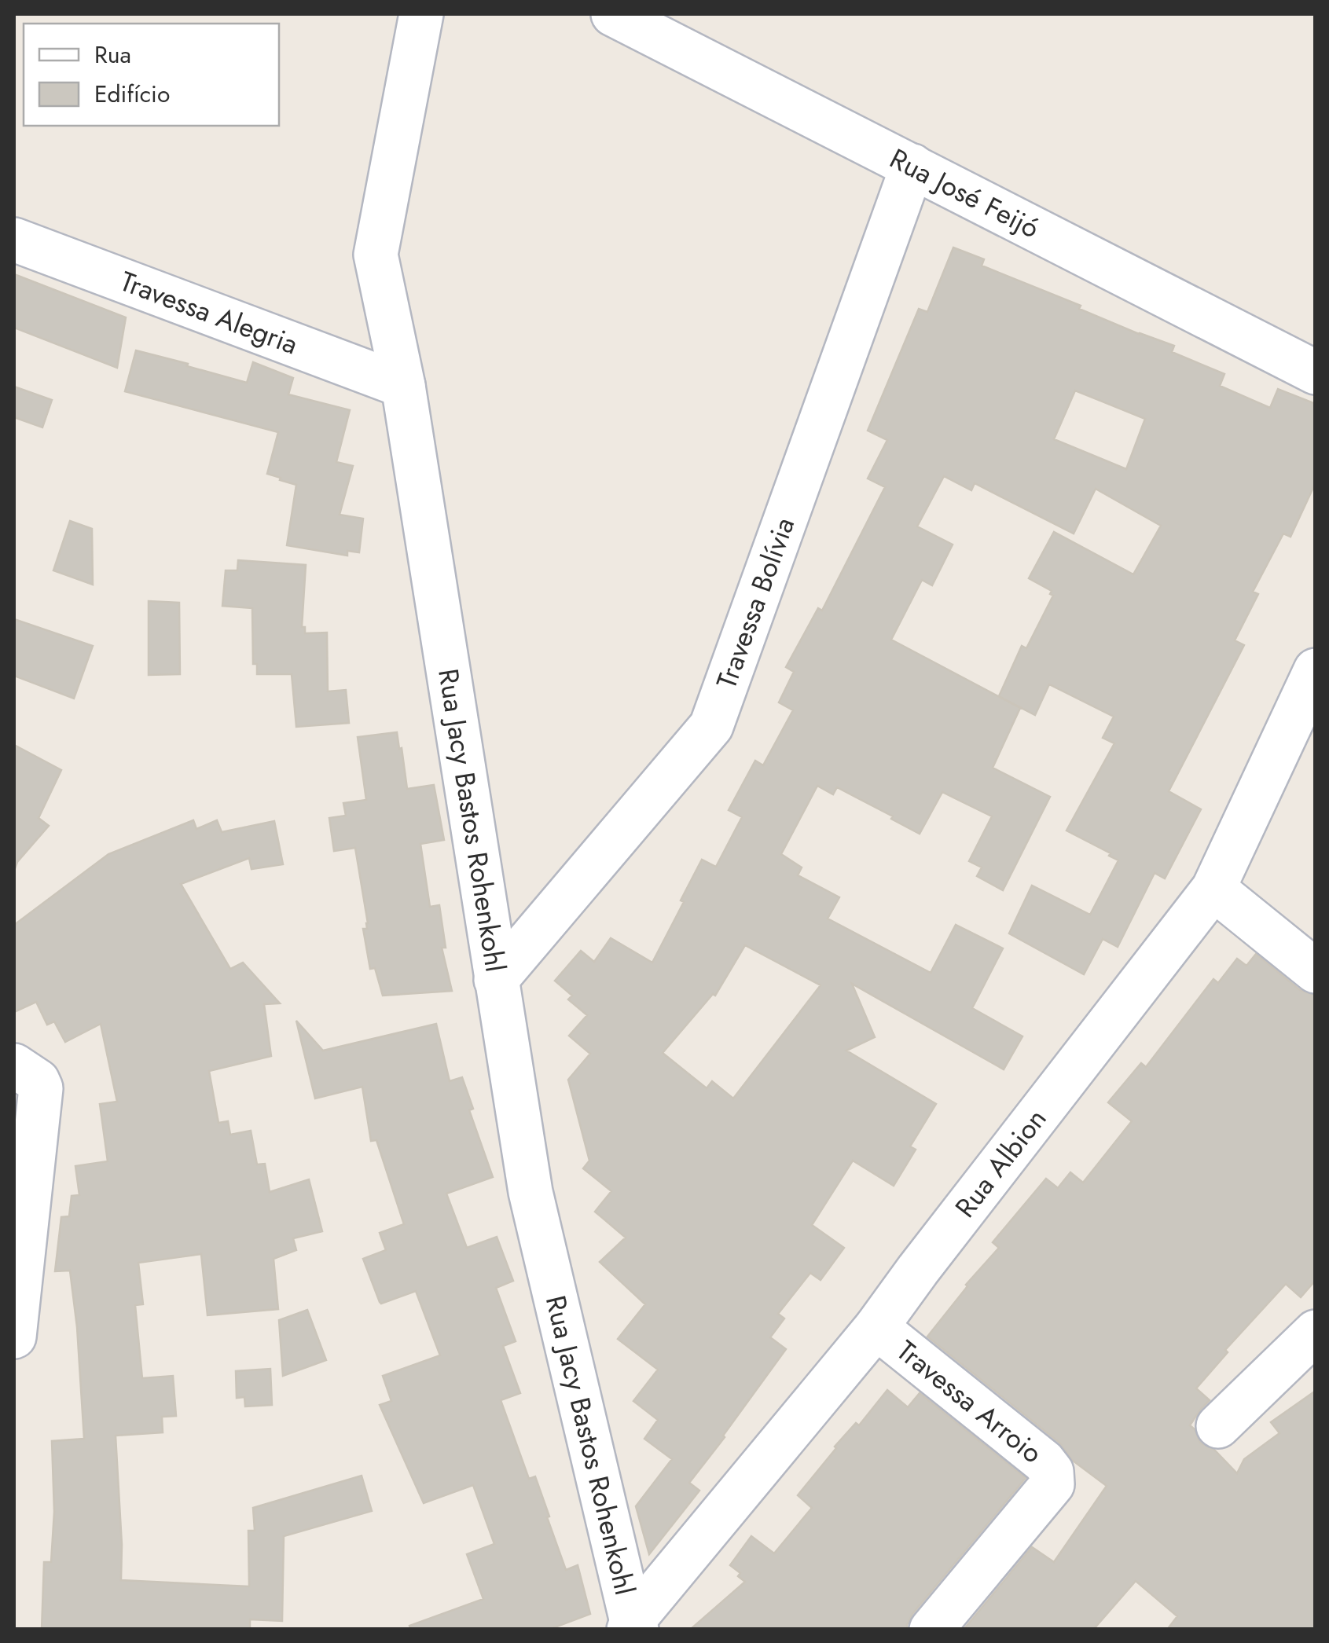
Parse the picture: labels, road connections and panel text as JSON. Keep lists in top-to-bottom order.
{
  "streets": {
    "street": [
      "Rua José Feijó",
      "Travessa Alegria",
      "Travessa Bolívia",
      "Rua Jacy Bastos Rohenkohl",
      "Rua Albion",
      "Travessa Arroio"
    ]
  },
  "crossings": [
    ["Rua José Feijó", "Travessa Bolívia"],
    ["Travessa Alegria", "Rua Jacy Bastos Rohenkohl"],
    ["Travessa Bolívia", "Rua Jacy Bastos Rohenkohl"],
    ["Rua Jacy Bastos Rohenkohl", "Rua Albion"],
    ["Rua Albion", "Travessa Arroio"]
  ],
  "legend": ["Rua", "Edifício"]
}
